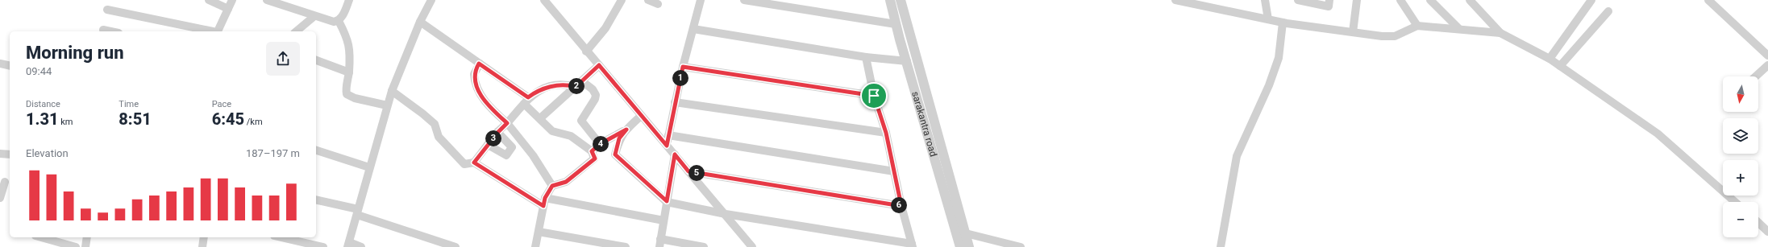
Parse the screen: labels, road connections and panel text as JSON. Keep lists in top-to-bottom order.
{
  "streets": {
    "street": ["sarakantra road"]
  },
  "north": "bottom",
  "page": {
    "heading": ["Morning run", "09:44"],
    "pins": [
      "1",
      "2",
      "3",
      "4",
      "5",
      "6"
    ],
    "map_buttons": ["+", "−"],
    "stats": [
      ["Distance", "1.31 km"],
      ["Time", "8:51"],
      ["Pace", "6:45 /km"]
    ],
    "chart": ["Elevation", "187–197 m"]
  }
}
